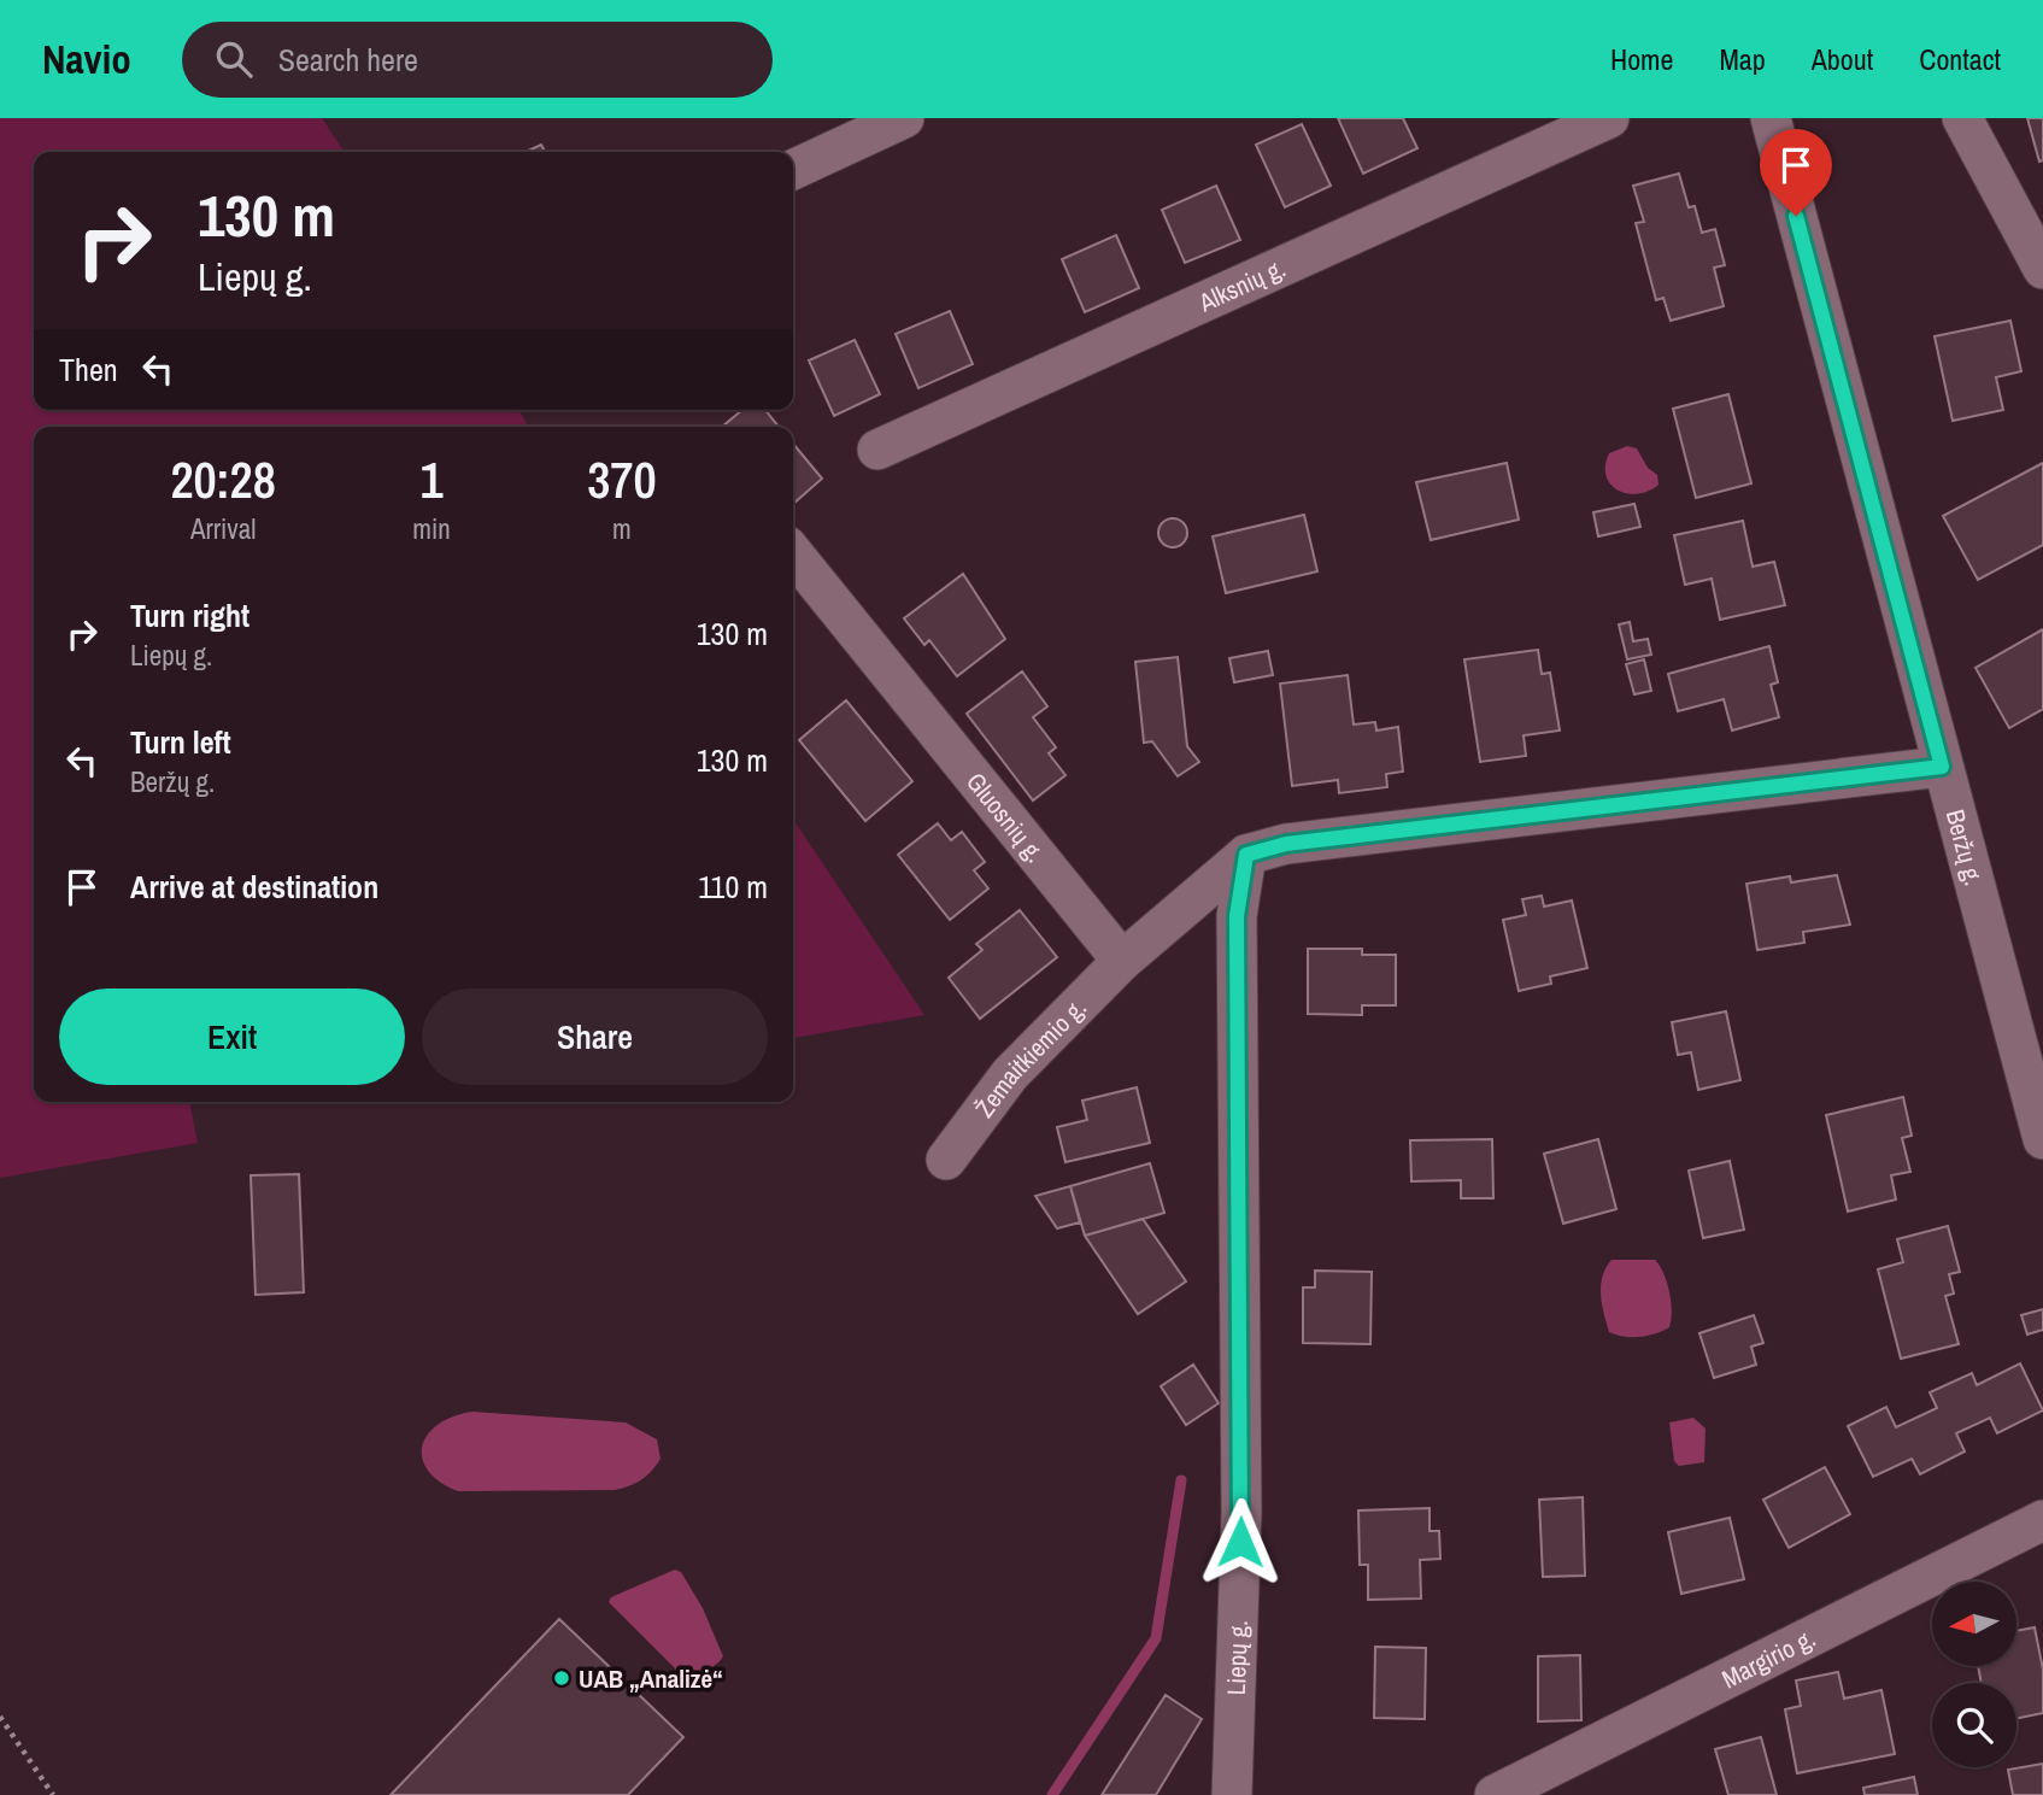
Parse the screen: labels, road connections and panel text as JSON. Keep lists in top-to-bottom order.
{
  "streets": {
    "street": [
      "Alksnių g.",
      "Gluosnių g.",
      "Beržų g.",
      "Žemaitkiemio g.",
      "Liepų g.",
      "Margirio g."
    ]
  },
  "crossings": [
    ["Gluosnių g.", "Žemaitkiemio g."]
  ],
  "places": ["UAB „Analizė“"],
  "north": "left",
  "page": {
    "header": "Navio",
    "search": "Search here",
    "nav": [
      "Home",
      "Map",
      "About",
      "Contact"
    ],
    "turn": ["130 m", "Liepų g."],
    "then": "Then",
    "eta": [
      "20:28",
      "Arrival",
      "1",
      "min",
      "370",
      "m"
    ],
    "list": [
      {
        "name": "Turn right",
        "note": "Liepų g.",
        "value": "130 m"
      },
      {
        "name": "Turn left",
        "note": "Beržų g.",
        "value": "130 m"
      },
      {
        "name": "Arrive at destination",
        "value": "110 m"
      }
    ],
    "buttons": ["Exit", "Share"]
  }
}
